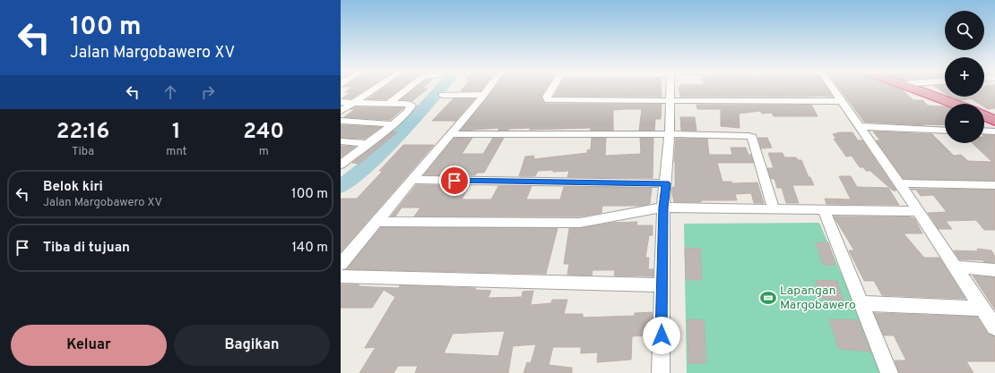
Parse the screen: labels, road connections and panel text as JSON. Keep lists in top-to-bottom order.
{
  "places": {
    "sports": ["Lapangan Margobawero"]
  },
  "page": {
    "turn": ["100 m", "Jalan Margobawero XV"],
    "map_buttons": ["+", "−"],
    "eta": [
      "22:16",
      "Tiba",
      "1",
      "mnt",
      "240",
      "m"
    ],
    "list": [
      {
        "name": "Belok kiri",
        "note": "Jalan Margobawero XV",
        "value": "100 m"
      },
      {
        "name": "Tiba di tujuan",
        "value": "140 m"
      }
    ],
    "buttons": ["Keluar", "Bagikan"]
  }
}
